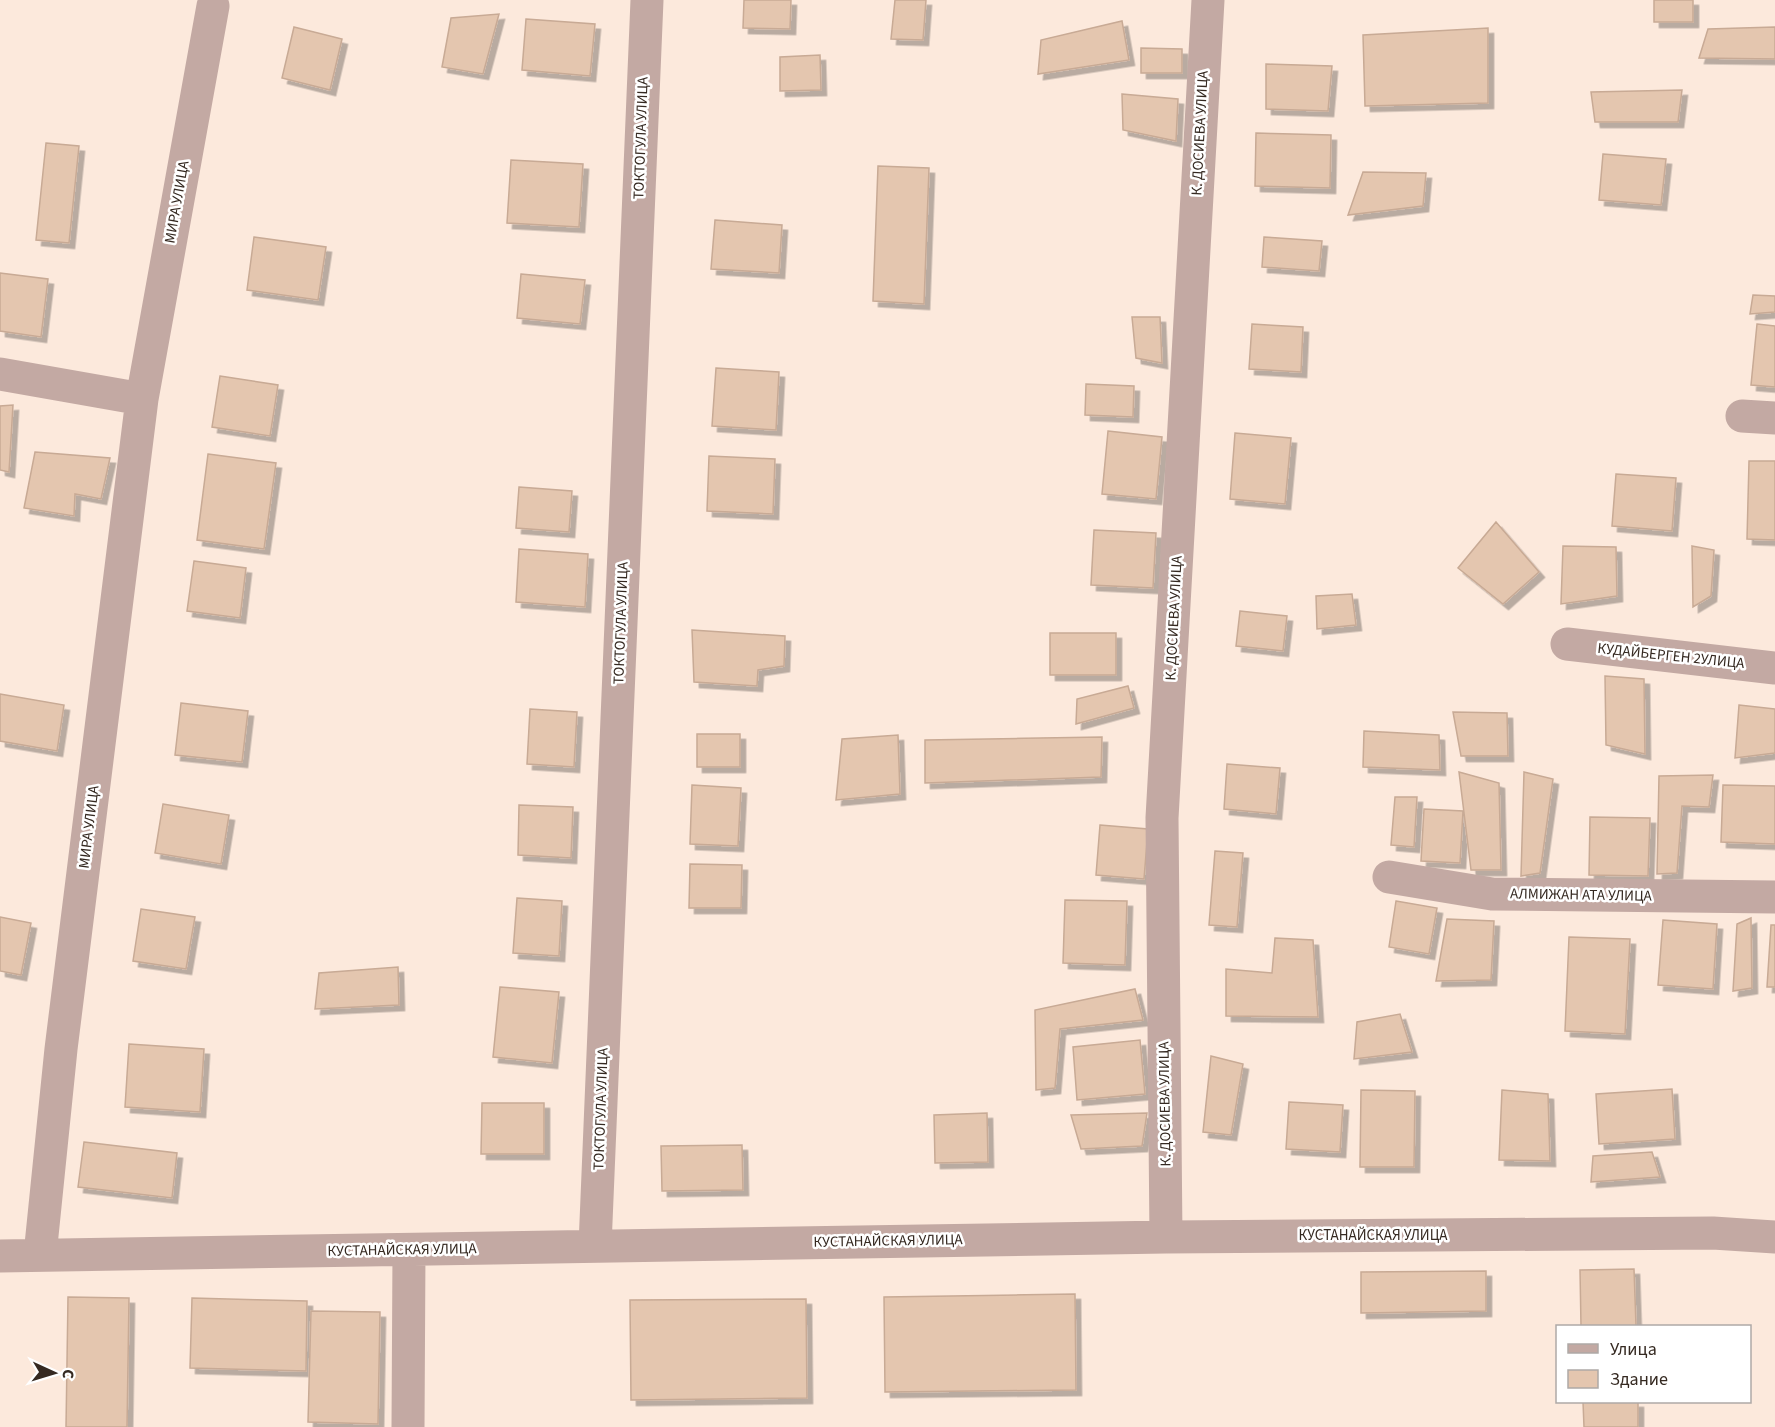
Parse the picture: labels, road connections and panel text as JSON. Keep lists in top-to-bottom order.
{
  "streets": {
    "street": [
      "К. ДОСИЕВА УЛИЦА",
      "ТОКТОГУЛА УЛИЦА",
      "МИРА УЛИЦА",
      "КУДАЙБЕРГЕН 2УЛИЦА",
      "АЛМИЖАН АТА УЛИЦА",
      "КУСТАНАЙСКАЯ УЛИЦА"
    ]
  },
  "crossings": [
    ["К. ДОСИЕВА УЛИЦА", "КУСТАНАЙСКАЯ УЛИЦА"],
    ["ТОКТОГУЛА УЛИЦА", "КУСТАНАЙСКАЯ УЛИЦА"],
    ["МИРА УЛИЦА", "КУСТАНАЙСКАЯ УЛИЦА"]
  ],
  "legend": ["Улица", "Здание"],
  "north": "right"
}
